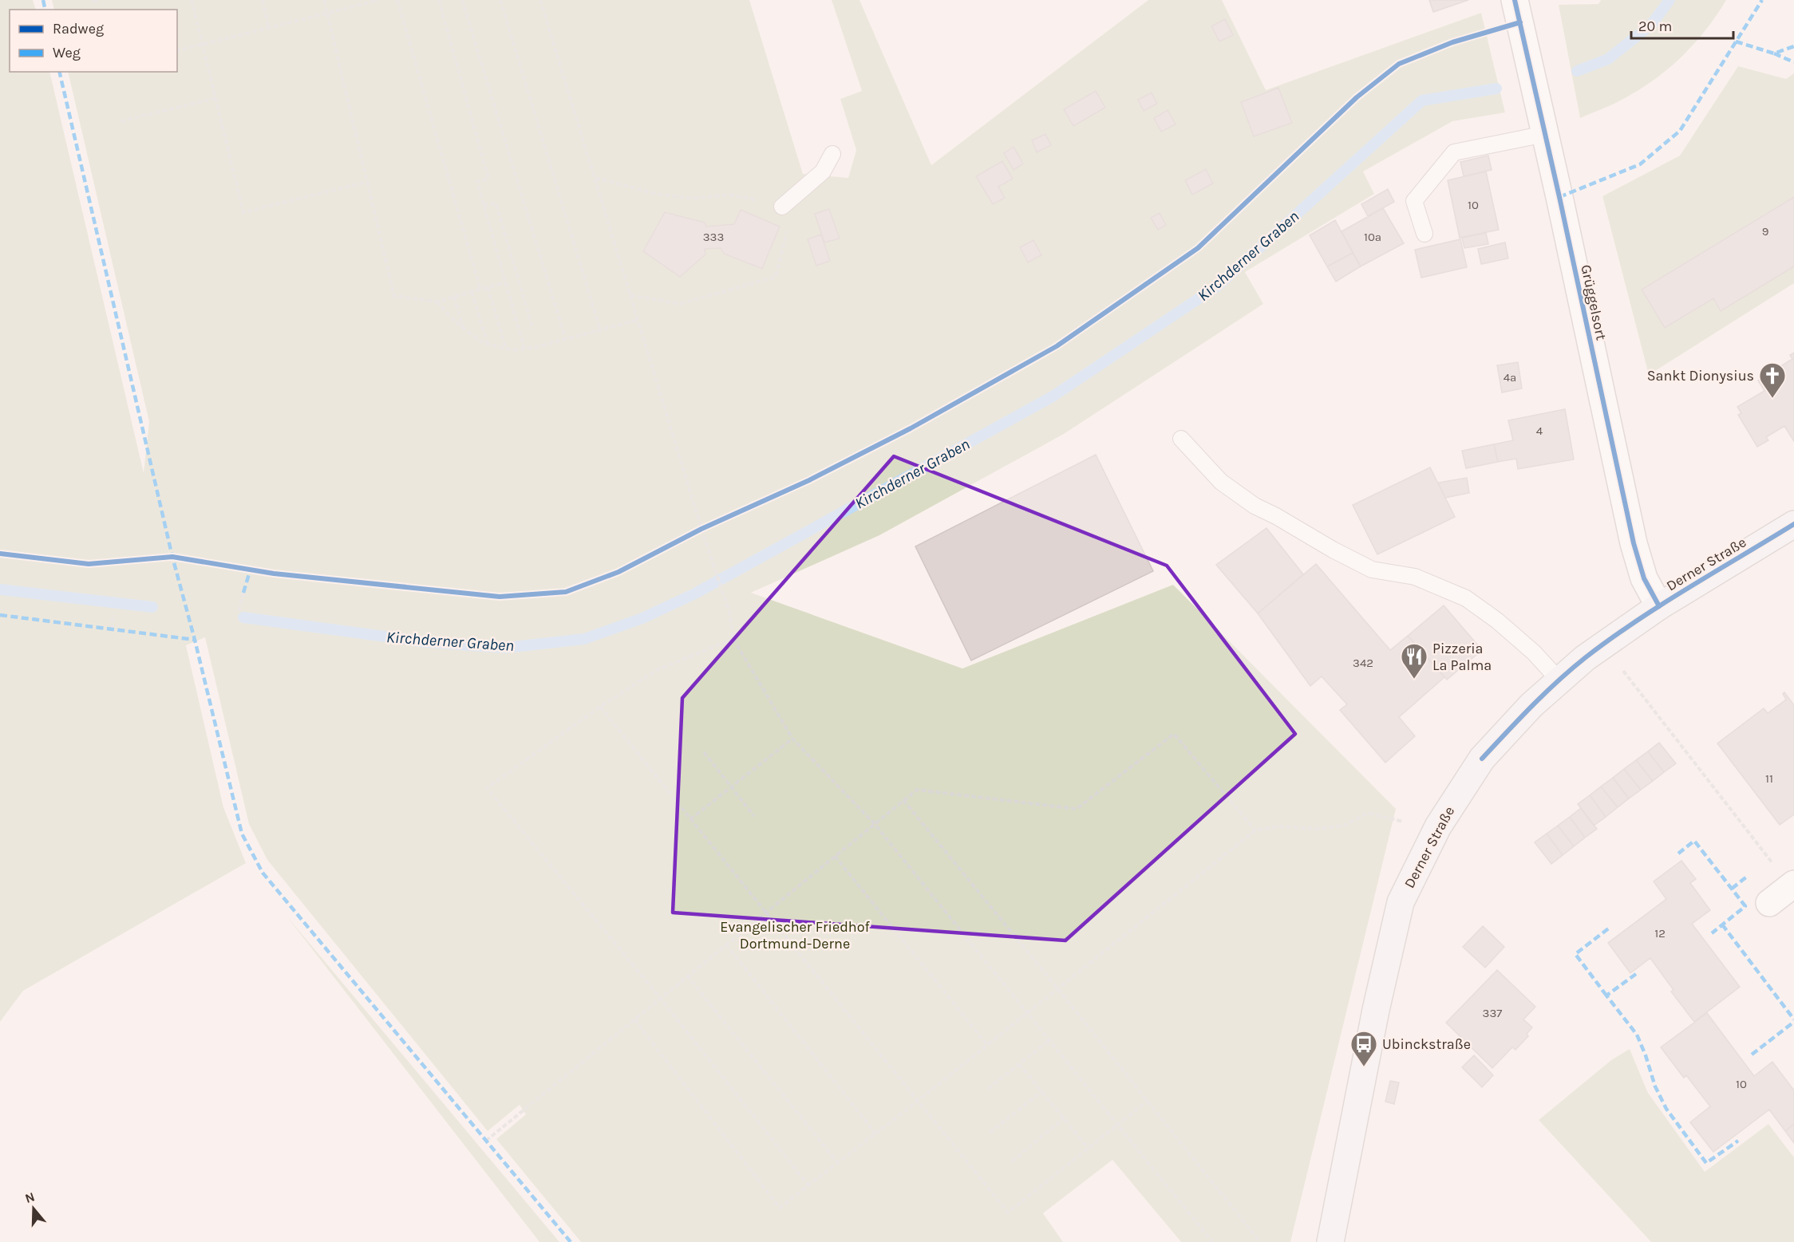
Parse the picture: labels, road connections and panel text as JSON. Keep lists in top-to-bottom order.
{
  "streets": {
    "main road": ["Derner Straße"],
    "street": ["Grüggelsort"]
  },
  "crossings": [
    ["Grüggelsort", "Derner Straße"]
  ],
  "water": ["Kirchderner Graben"],
  "parks": ["Evangelischer Friedhof Dortmund-Derne"],
  "places": {
    "church": ["Sankt Dionysius"],
    "restaurant": ["Pizzeria La Palma"],
    "bus stop": ["Ubinckstraße"]
  },
  "house_numbers": [
    "10",
    "9",
    "333",
    "10a",
    "4a",
    "4",
    "342",
    "11",
    "12",
    "337",
    "10"
  ],
  "legend": ["Radweg", "Weg"],
  "scale_bar": "20 m",
  "north": "top"
}
